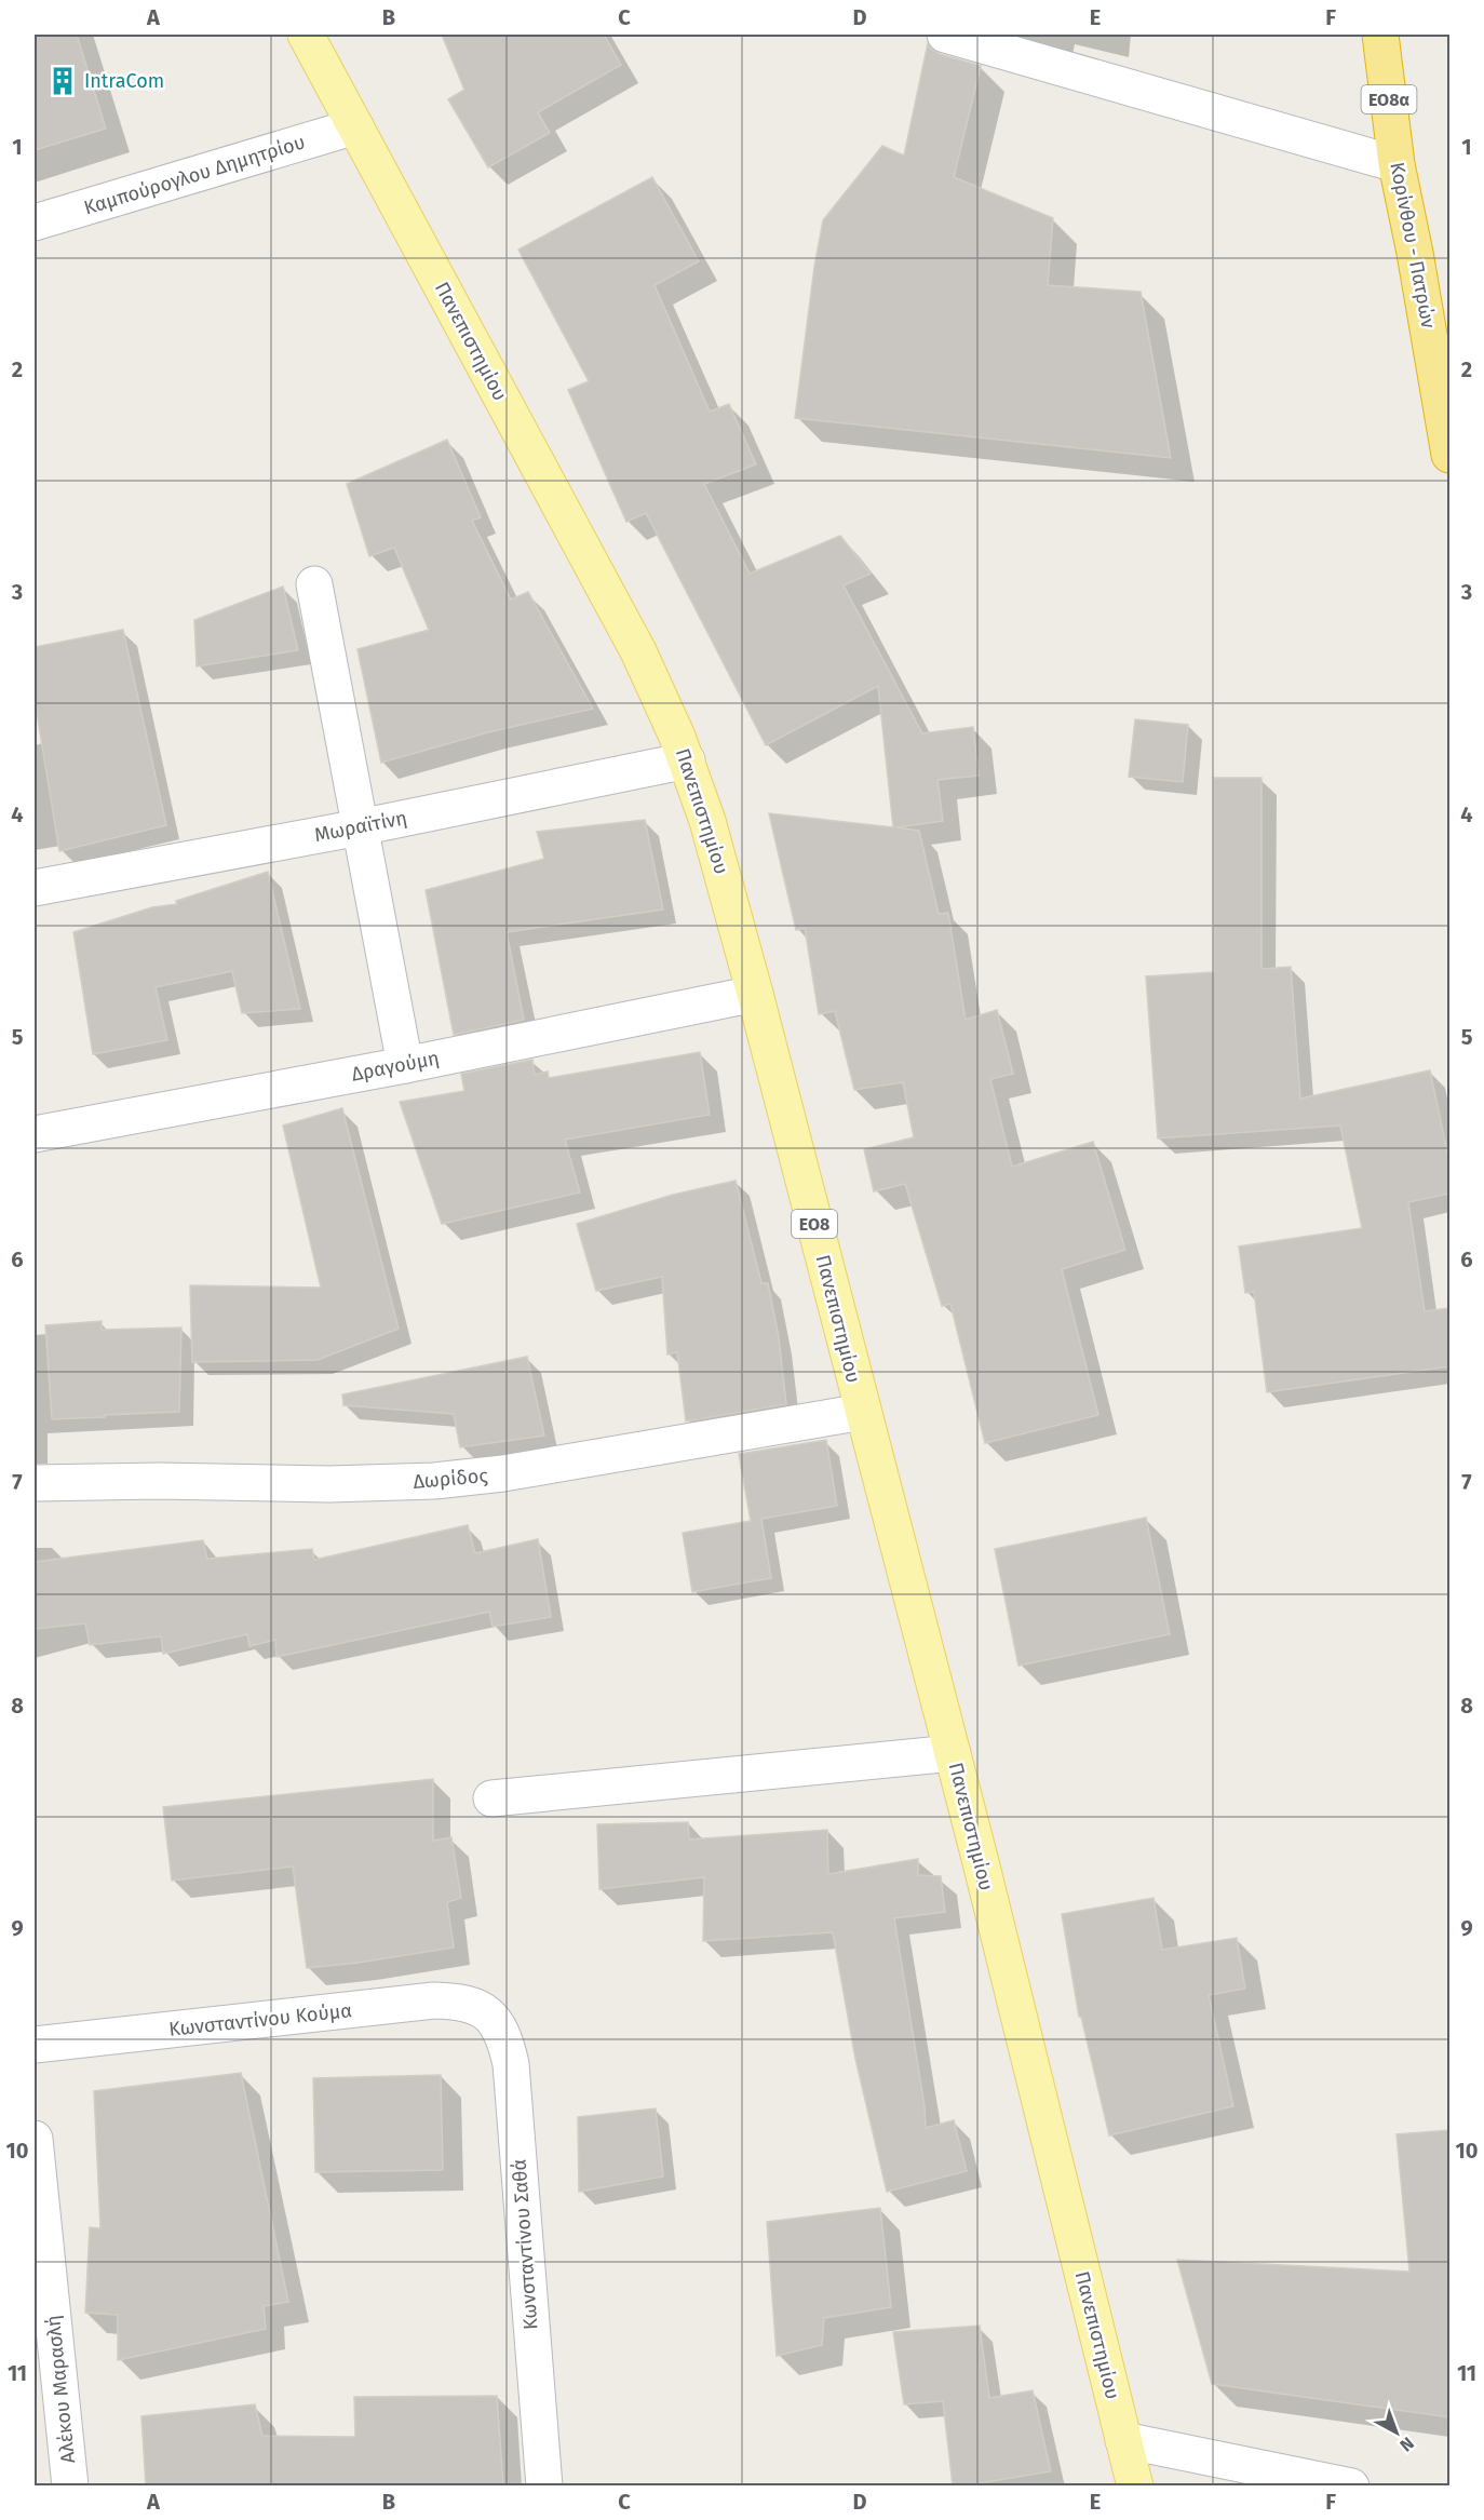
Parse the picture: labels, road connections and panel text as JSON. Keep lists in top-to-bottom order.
{
  "streets": {
    "highway": ["ΕΟ8α", "Κορίνθου - Πατρών"],
    "main road": ["Πανεπιστημίου", "ΕΟ8"],
    "street": [
      "Καμπούρογλου Δημητρίου",
      "Μωραϊτίνη",
      "Δραγούμη",
      "Δωρίδος",
      "Κωνσταντίνου Κούμα",
      "Κωνσταντίνου Σαθά",
      "Αλέκου Μαρασλή"
    ]
  },
  "crossings": [
    ["Καμπούρογλου Δημητρίου", "Πανεπιστημίου"],
    ["Πανεπιστημίου", "Μωραϊτίνη"],
    ["Πανεπιστημίου", "Δραγούμη"],
    ["Πανεπιστημίου", "Δωρίδος"],
    ["Κωνσταντίνου Κούμα", "Κωνσταντίνου Σαθά"]
  ],
  "places": {
    "building": ["IntraCom"]
  },
  "north": "bottom right",
  "grid": {
    "columns": [
      "A",
      "B",
      "C",
      "D",
      "E",
      "F"
    ],
    "rows": [
      "1",
      "2",
      "3",
      "4",
      "5",
      "6",
      "7",
      "8",
      "9",
      "10",
      "11"
    ]
  }
}
